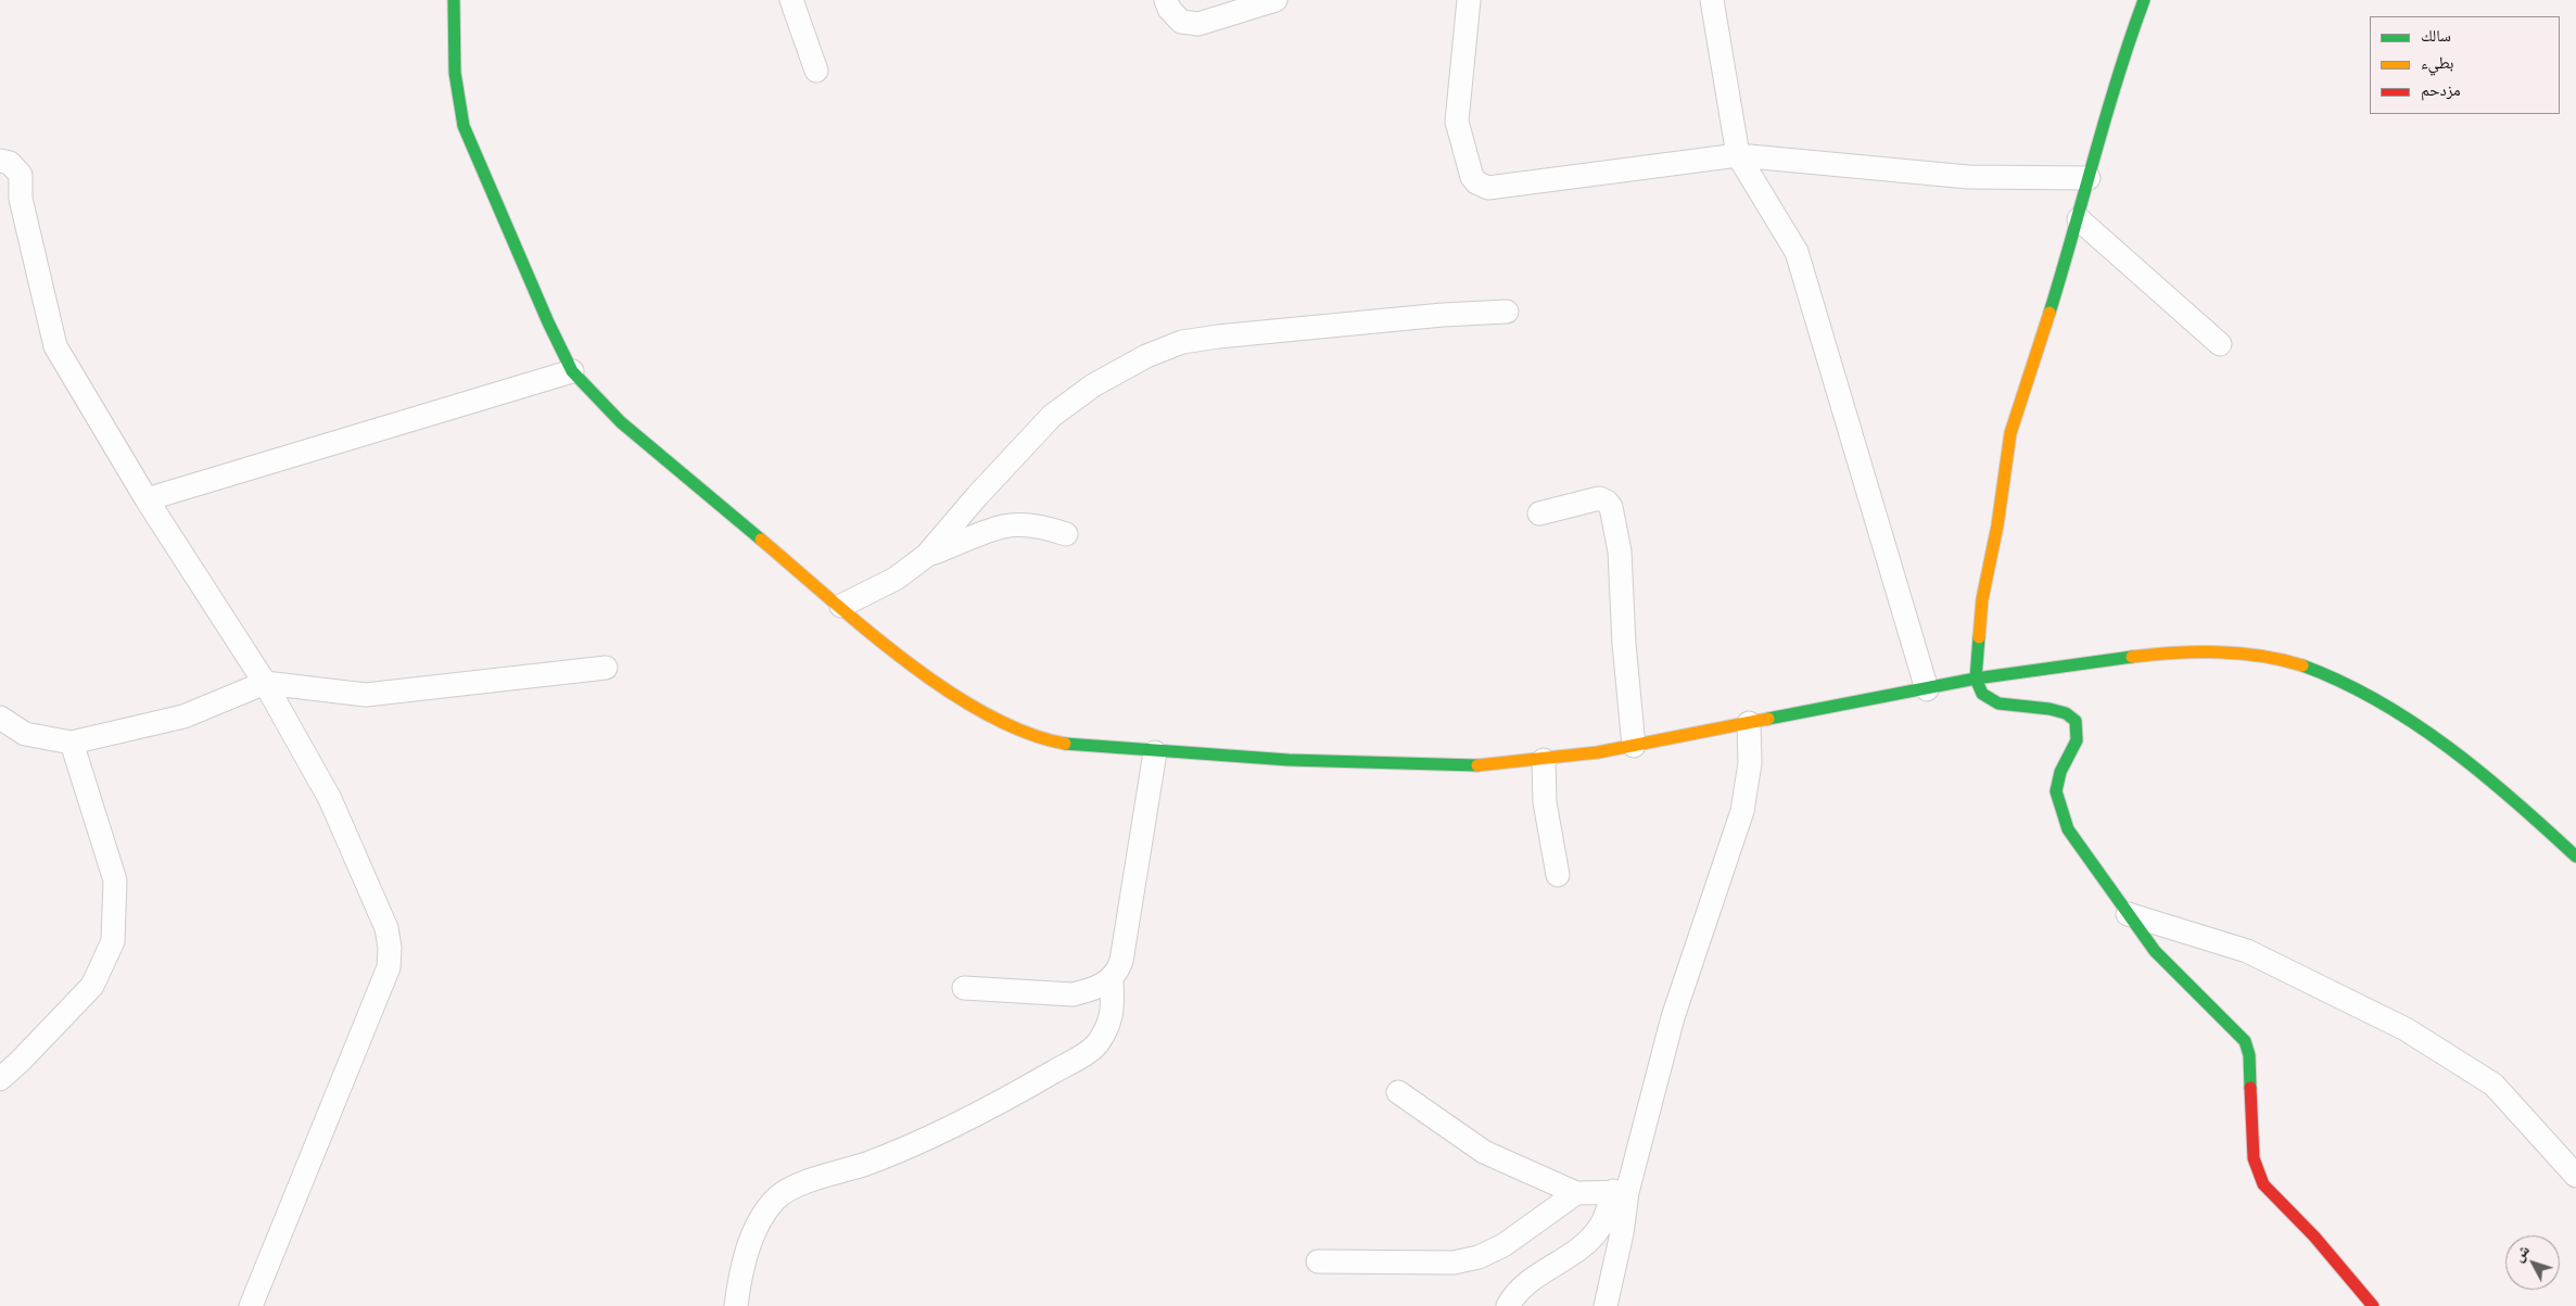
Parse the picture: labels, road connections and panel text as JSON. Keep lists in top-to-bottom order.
{
  "legend": ["سالك", "بطيء", "مزدحم"],
  "north": "top left"
}
